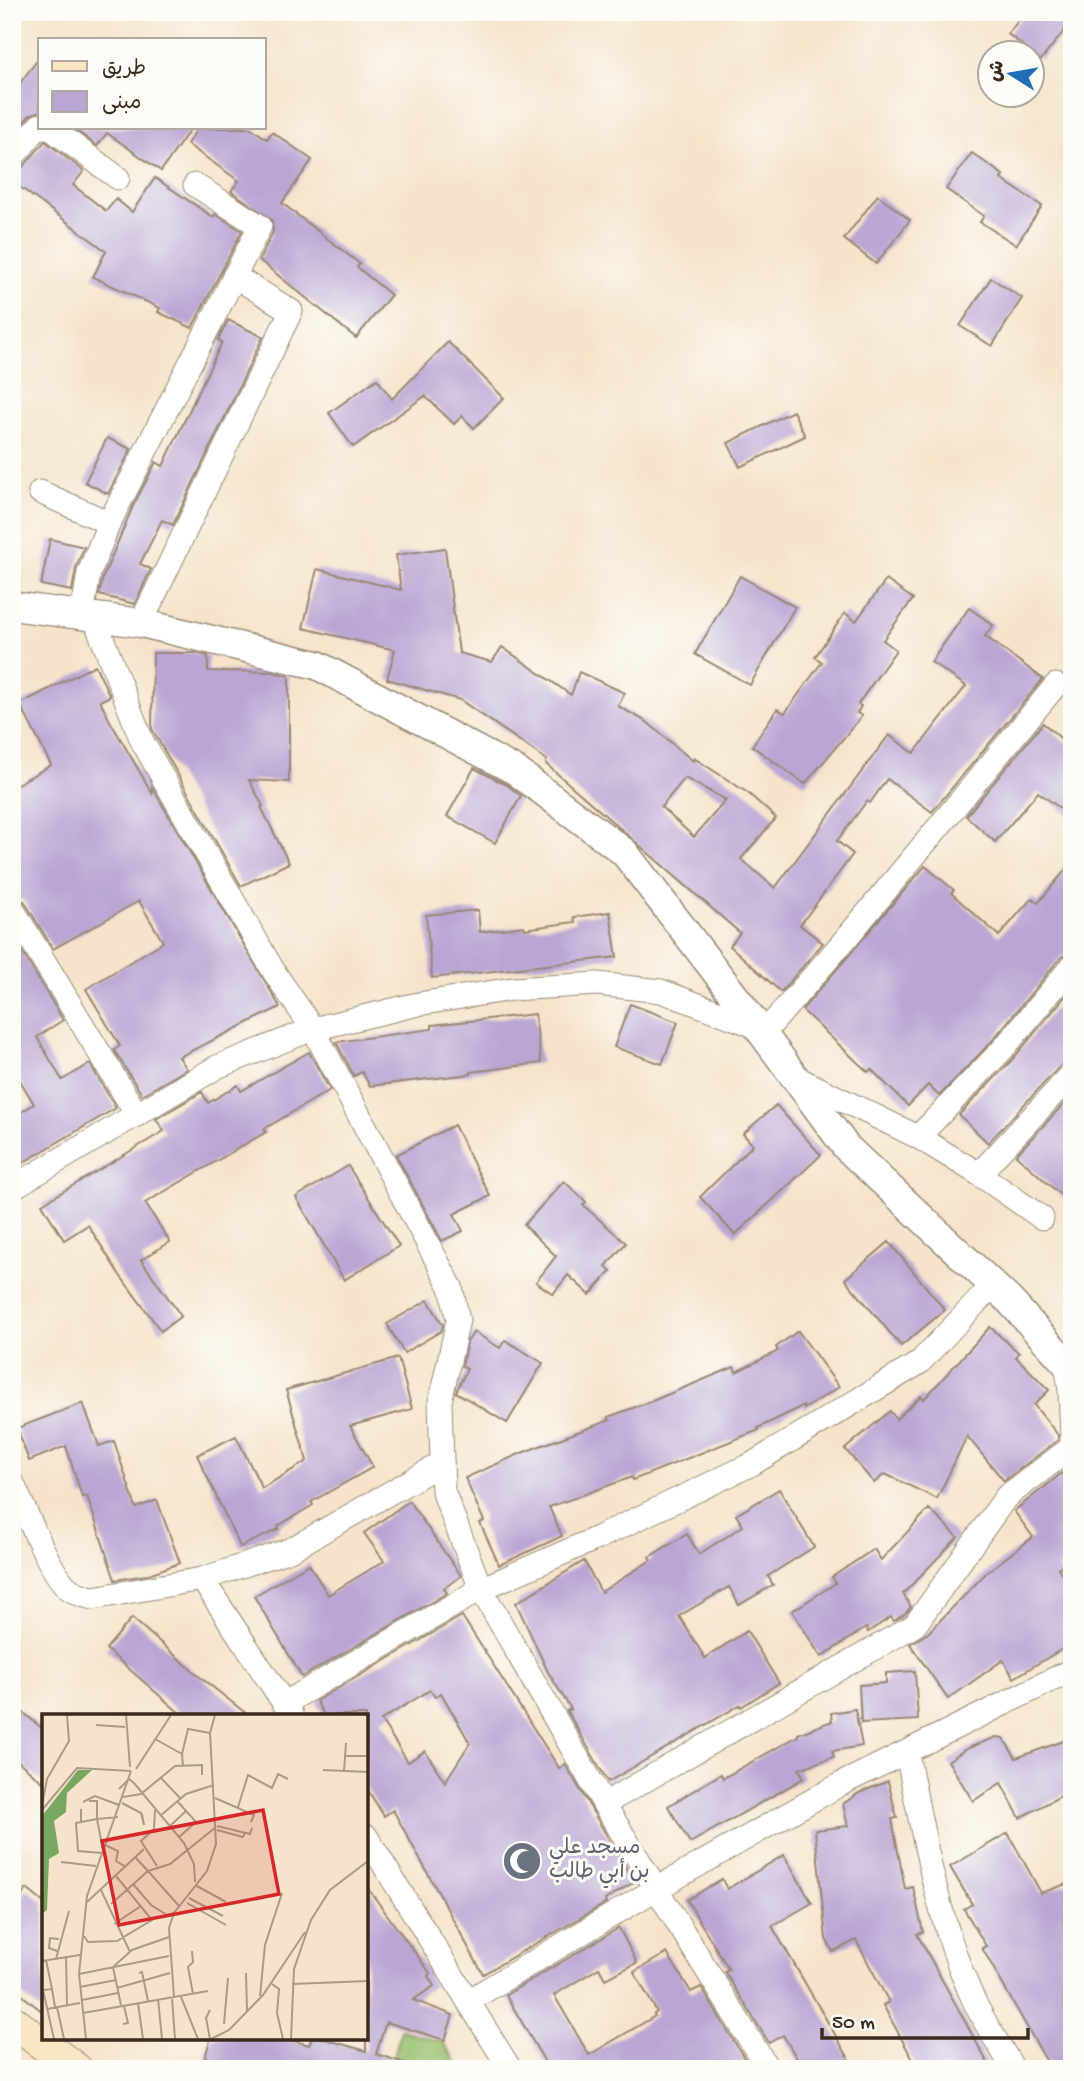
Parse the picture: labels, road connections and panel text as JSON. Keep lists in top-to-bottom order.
{
  "places": {
    "mosque": ["مسجد علي بن أبي طالب"]
  },
  "legend": ["طريق", "مبنى"],
  "scale_bar": "50 m",
  "north": "left"
}
